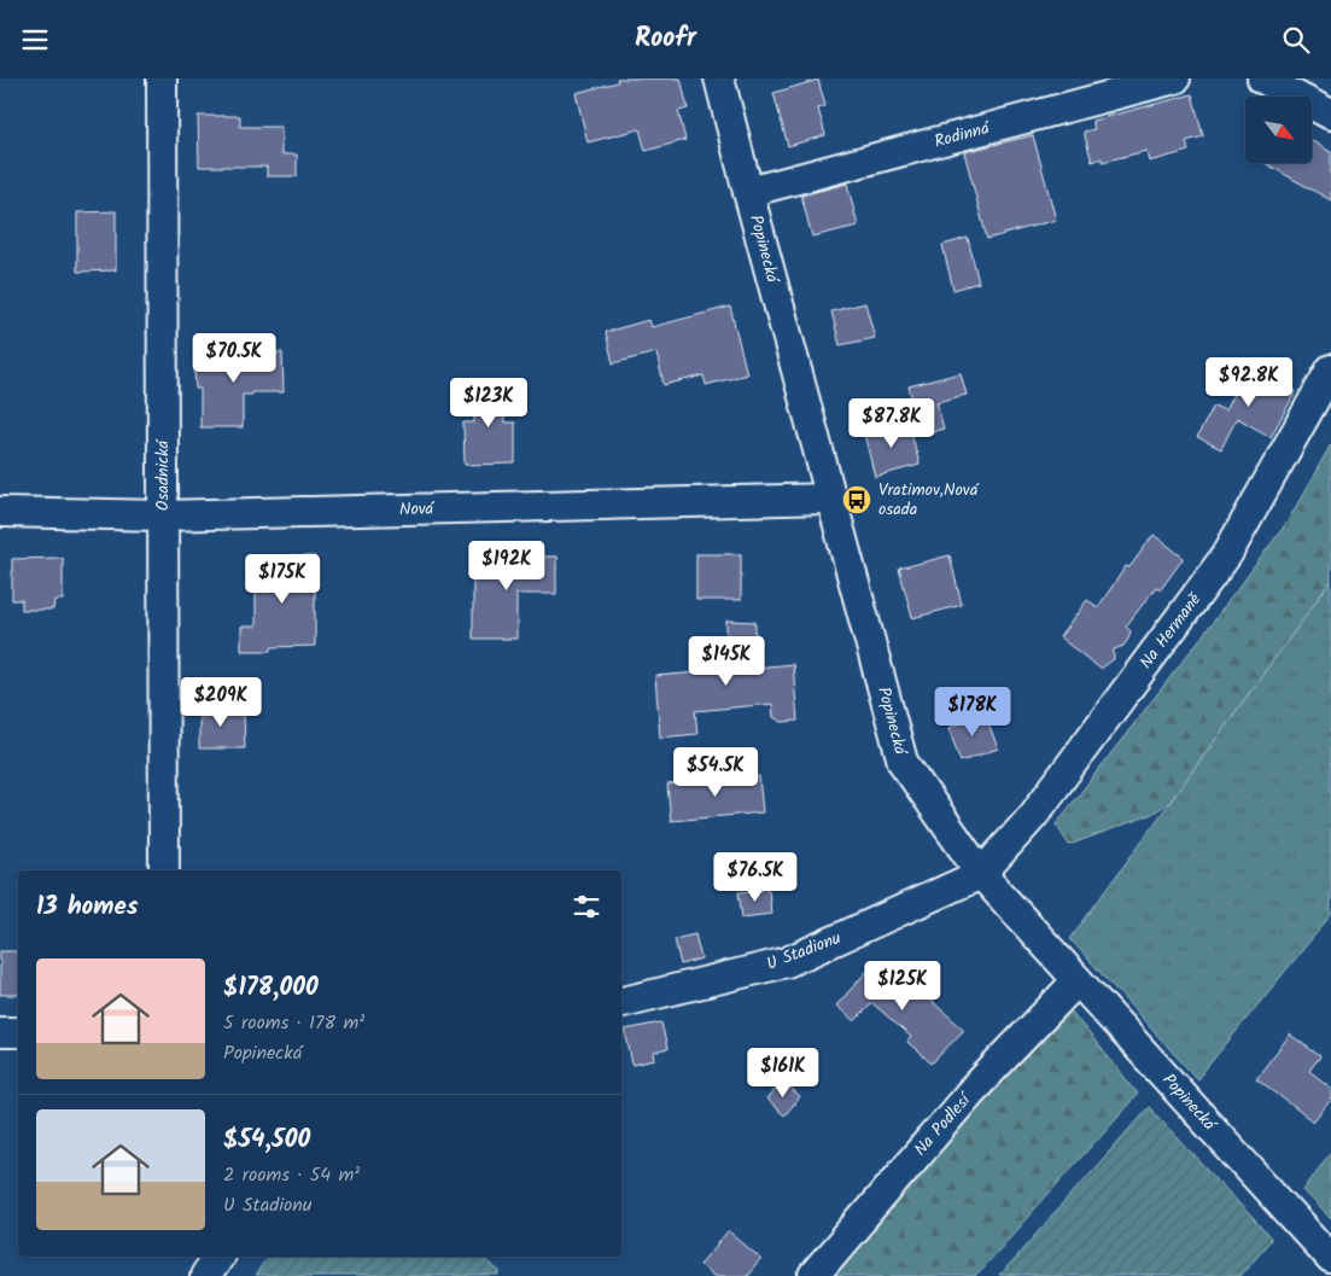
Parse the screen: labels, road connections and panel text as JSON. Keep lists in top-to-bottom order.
{
  "streets": {
    "street": [
      "Rodinná",
      "Popinecká",
      "Osadnická",
      "Nová",
      "Na Hermaně",
      "U Stadionu",
      "Na Podlesí"
    ]
  },
  "crossings": [
    ["Rodinná", "Popinecká"],
    ["Popinecká", "Nová"],
    ["Popinecká", "Na Hermaně"],
    ["Popinecká", "U Stadionu"],
    ["Popinecká", "Na Podlesí"],
    ["Osadnická", "Nová"],
    ["Na Hermaně", "U Stadionu"]
  ],
  "places": {
    "bus stop": ["Vratimov,Nová osada"]
  },
  "north": "bottom right",
  "page": {
    "header": "Roofr",
    "price": [
      "$70.5K",
      "$92.8K",
      "$123K",
      "$87.8K",
      "$192K",
      "$175K",
      "$145K",
      "$209K",
      "$178K",
      "$54.5K",
      "$76.5K",
      "$125K",
      "$161K"
    ],
    "heading": "13 homes",
    "list": [
      {
        "name": "$178,000",
        "note": "5 rooms · 178 m² · Popinecká"
      },
      {
        "name": "$54,500",
        "note": "2 rooms · 54 m² · U Stadionu"
      }
    ]
  }
}
